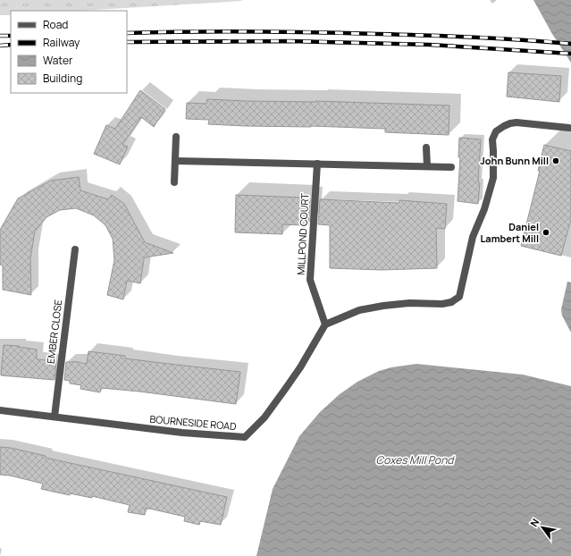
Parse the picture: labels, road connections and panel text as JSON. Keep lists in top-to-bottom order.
{
  "streets": {
    "street": ["MILLPOND COURT", "EMBER CLOSE", "BOURNESIDE ROAD"]
  },
  "crossings": [
    ["MILLPOND COURT", "BOURNESIDE ROAD"],
    ["EMBER CLOSE", "BOURNESIDE ROAD"]
  ],
  "water": ["Coxes Mill Pond"],
  "places": ["John Bunn Mill", "Daniel Lambert Mill"],
  "legend": [
    "Road",
    "Railway",
    "Water",
    "Building"
  ],
  "north": "top left"
}
